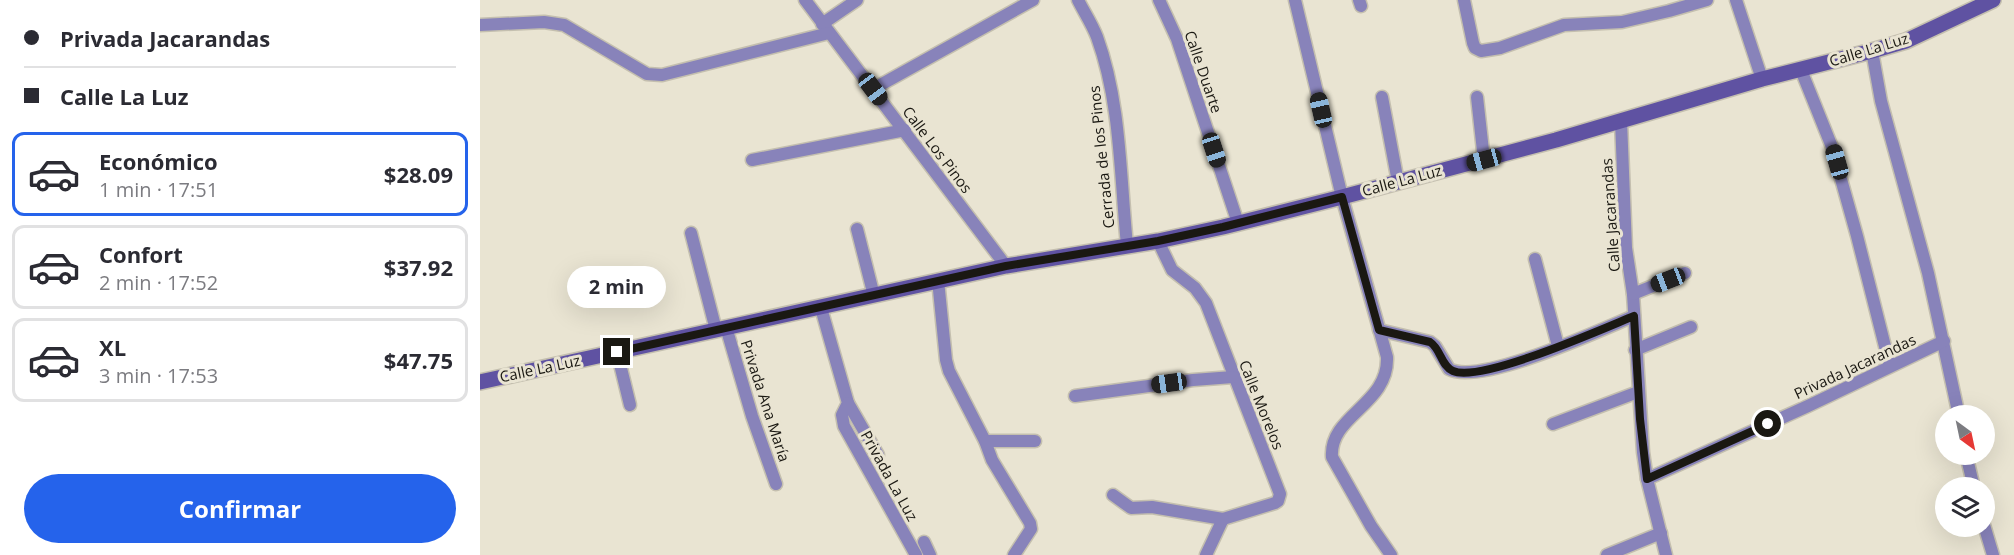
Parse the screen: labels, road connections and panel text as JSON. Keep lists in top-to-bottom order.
{
  "streets": {
    "street": [
      "Calle La Luz",
      "Calle Duarte",
      "Calle Los Pinos",
      "Cerrada de los Pinos",
      "Calle Jacarandas",
      "Privada Jacarandas",
      "Privada Ana María",
      "Calle Morelos",
      "Privada La Luz"
    ]
  },
  "crossings": [
    ["Calle La Luz", "Calle Duarte"],
    ["Calle La Luz", "Calle Los Pinos"],
    ["Calle La Luz", "Cerrada de los Pinos"],
    ["Calle La Luz", "Calle Jacarandas"],
    ["Calle La Luz", "Privada Ana María"],
    ["Calle La Luz", "Calle Morelos"],
    ["Calle La Luz", "Privada La Luz"],
    ["Calle Jacarandas", "Privada Jacarandas"]
  ],
  "north": "bottom right",
  "page": {
    "banner": ["Privada Jacarandas", "Calle La Luz"],
    "list": [
      {
        "name": "Económico",
        "note": "1 min · 17:51",
        "value": "$28.09"
      },
      {
        "name": "Confort",
        "note": "2 min · 17:52",
        "value": "$37.92"
      },
      {
        "name": "XL",
        "note": "3 min · 17:53",
        "value": "$47.75"
      }
    ],
    "bubble": "2 min",
    "buttons": "Confirmar"
  }
}
